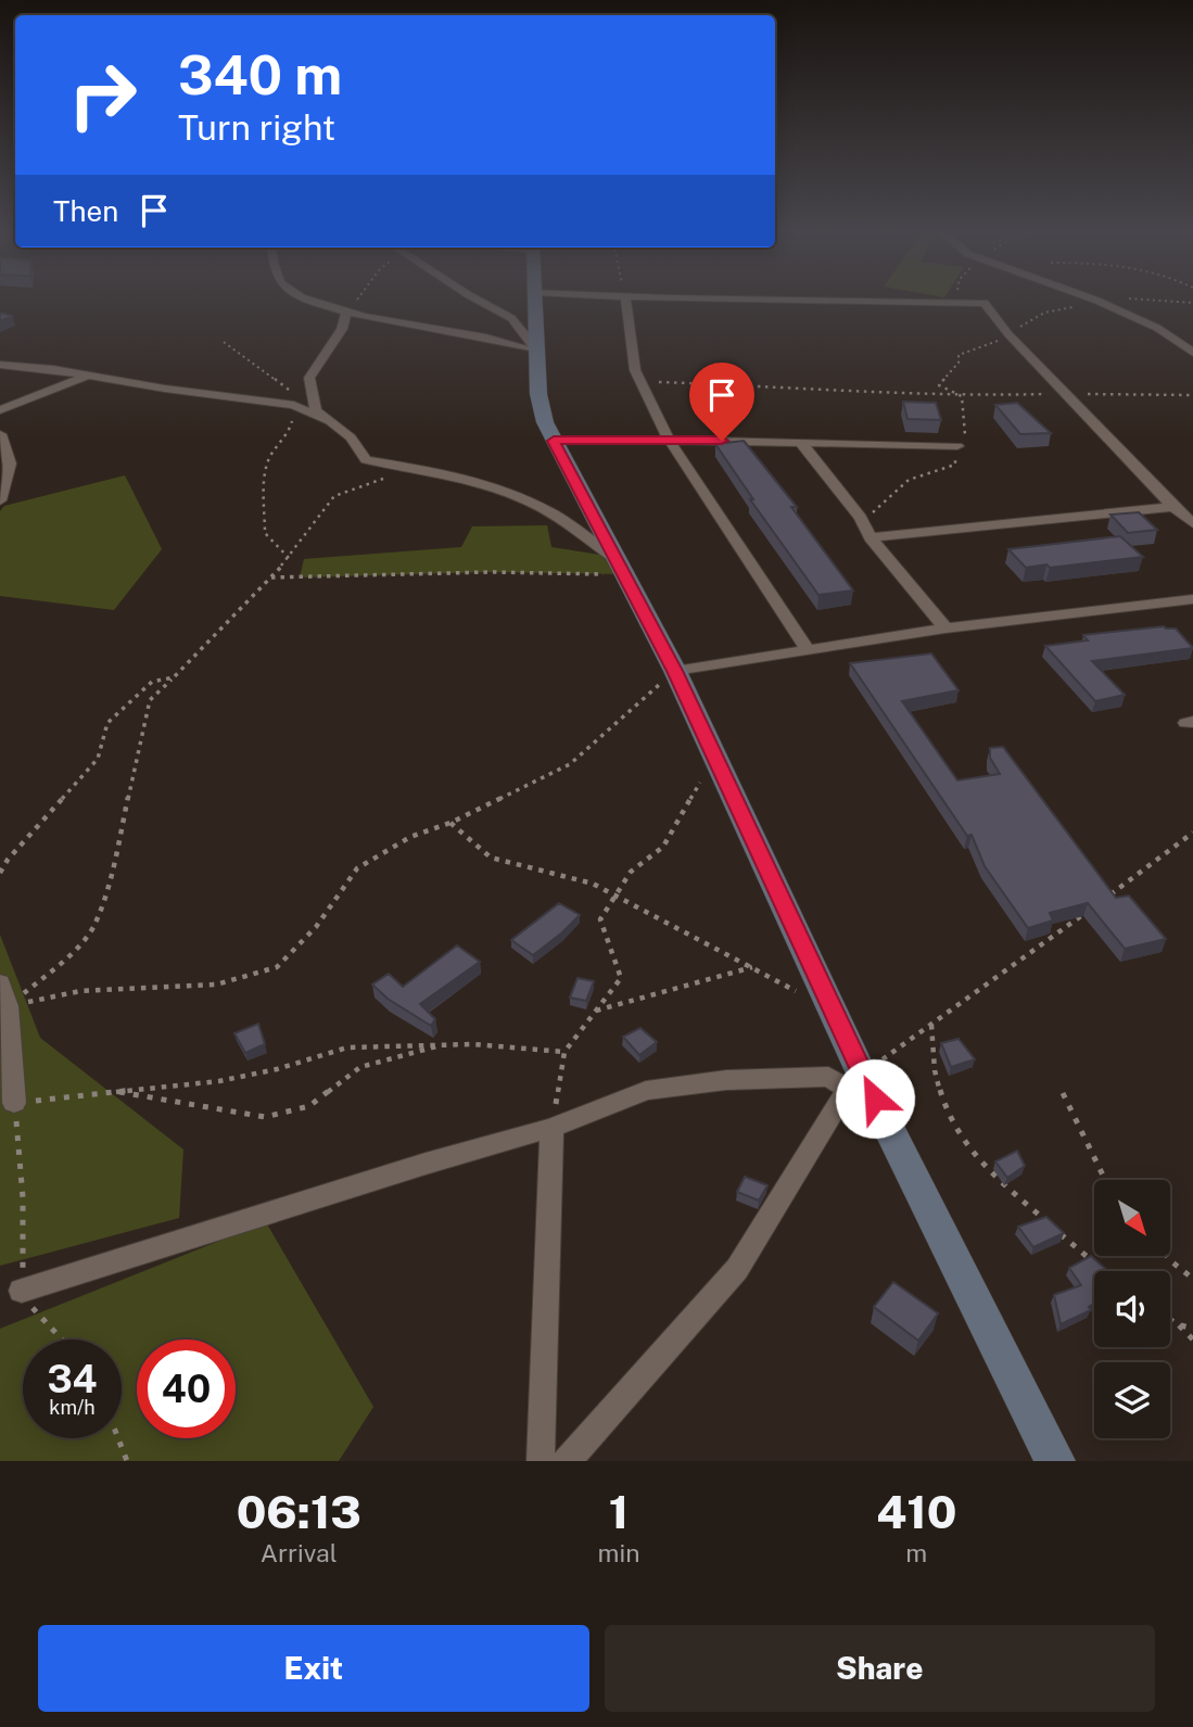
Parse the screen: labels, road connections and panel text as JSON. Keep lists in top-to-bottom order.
{
  "north": "bottom right",
  "page": {
    "turn": ["340 m", "Turn right"],
    "then": "Then",
    "speed": "34 km/h",
    "limit": "40",
    "eta": [
      "06:13",
      "Arrival",
      "1",
      "min",
      "410",
      "m"
    ],
    "buttons": ["Exit", "Share"]
  }
}
